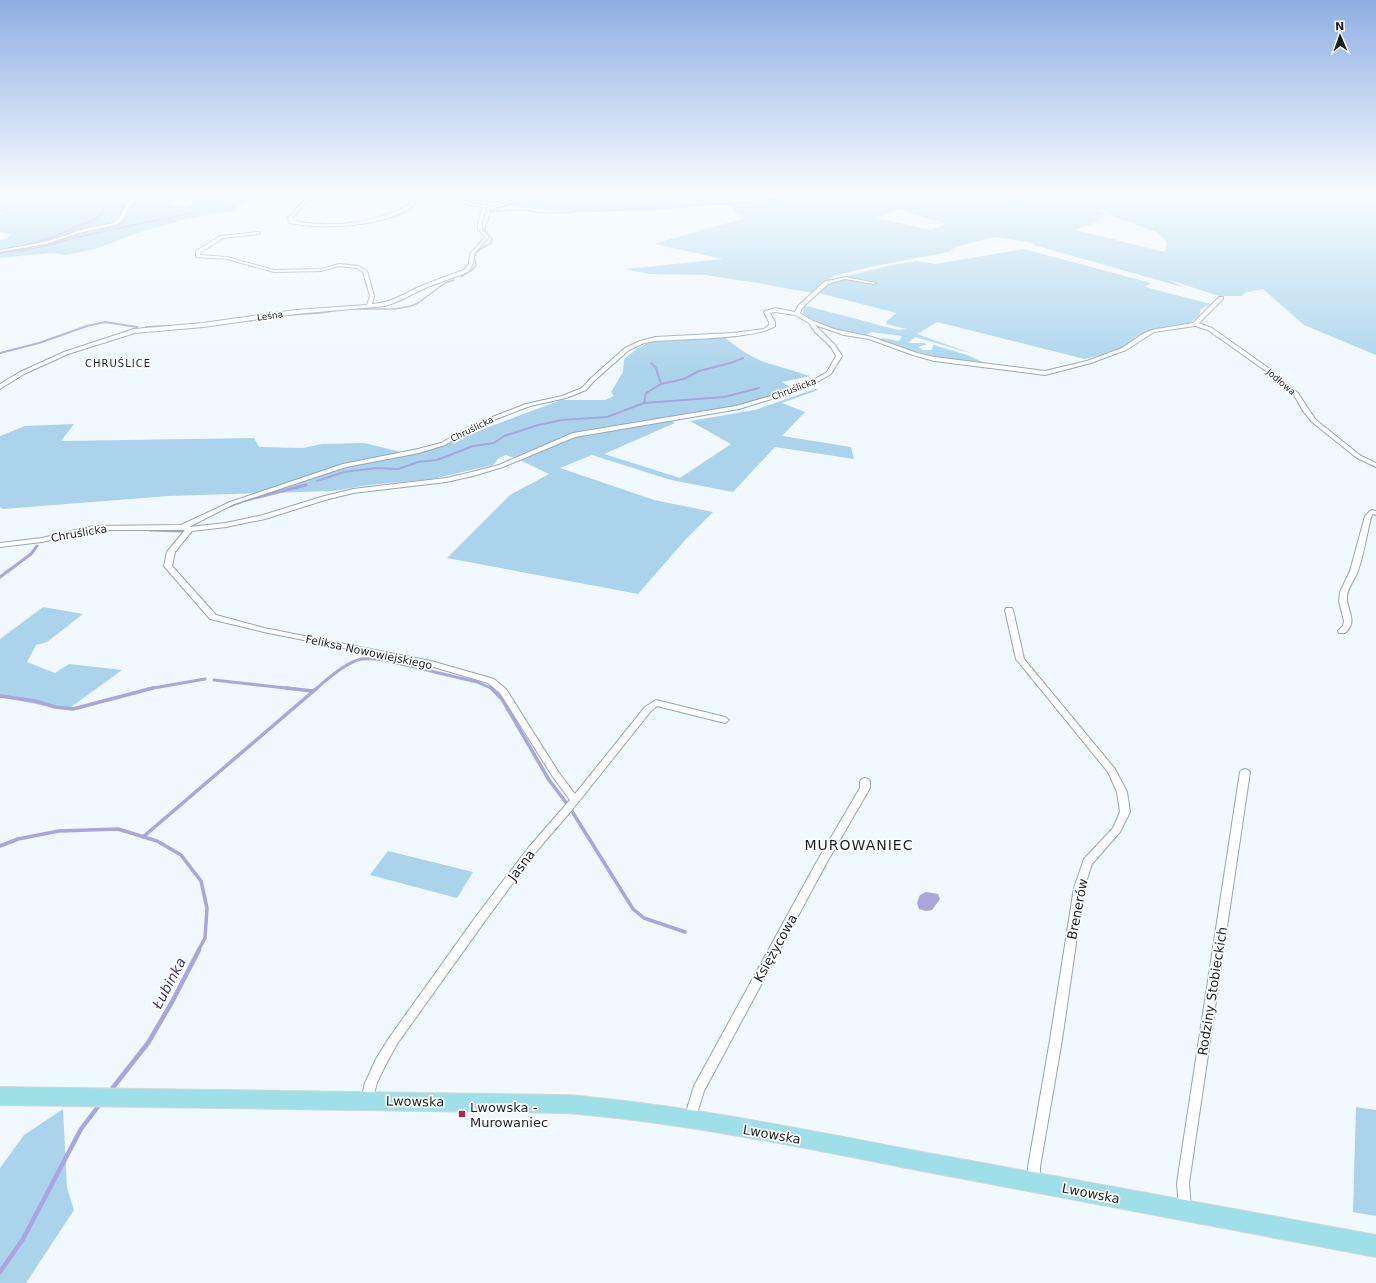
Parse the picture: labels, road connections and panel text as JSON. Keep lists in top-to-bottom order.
{
  "streets": {
    "main road": ["Lwowska"],
    "street": [
      "Leśna",
      "Jodłowa",
      "Chruślicka",
      "Feliksa Nowowiejskiego",
      "Jasna",
      "Brenerów",
      "Księżycowa",
      "Rodziny Stobieckich"
    ]
  },
  "crossings": [
    ["Chruślicka", "Feliksa Nowowiejskiego"],
    ["Feliksa Nowowiejskiego", "Jasna"],
    ["Jasna", "Lwowska"],
    ["Brenerów", "Lwowska"],
    ["Księżycowa", "Lwowska"],
    ["Rodziny Stobieckich", "Lwowska"]
  ],
  "districts": ["CHRUŚLICE", "MUROWANIEC"],
  "water": ["Łubinka"],
  "places": {
    "transit": ["Lwowska - Murowaniec"]
  },
  "north": "top"
}
